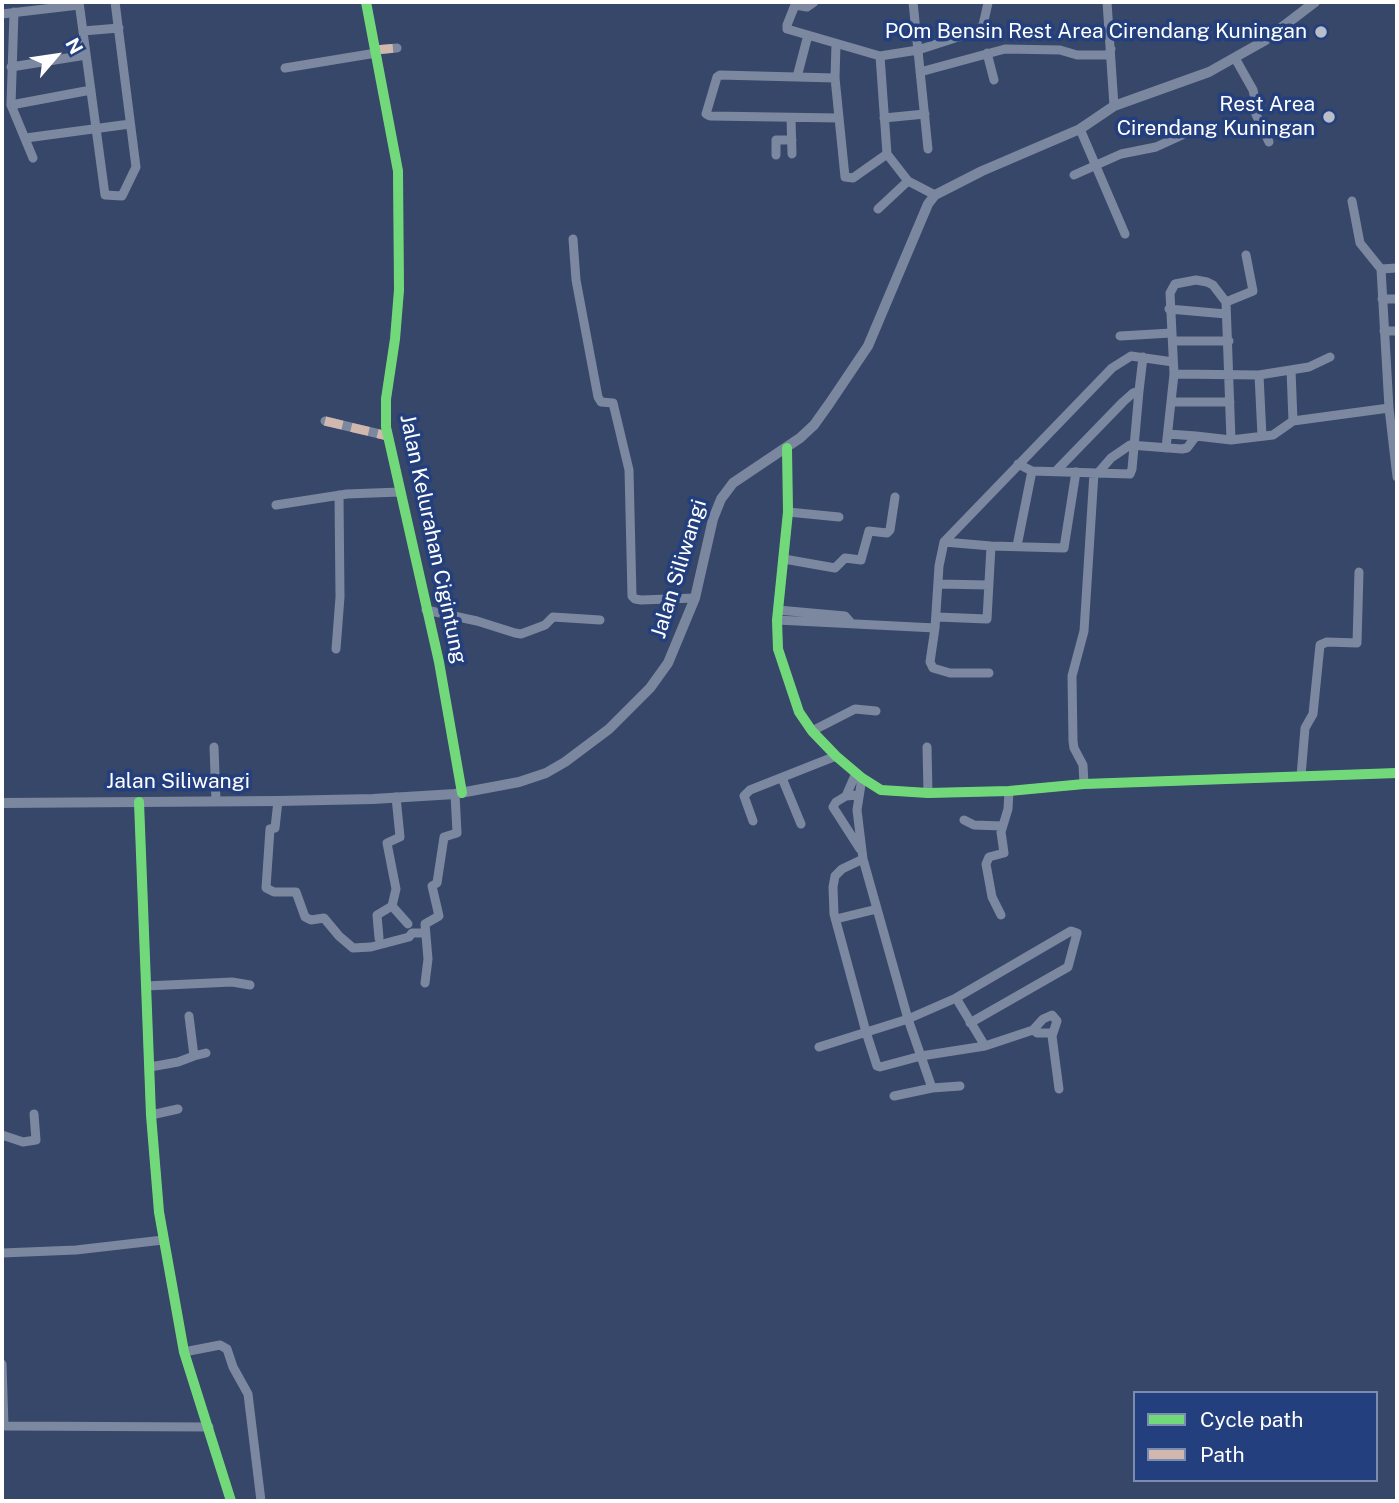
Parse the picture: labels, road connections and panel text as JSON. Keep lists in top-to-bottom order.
{
  "streets": {
    "main road": ["Jalan Siliwangi"],
    "street": ["Jalan Kelurahan Cigintung"]
  },
  "crossings": [
    ["Jalan Kelurahan Cigintung", "Jalan Siliwangi"]
  ],
  "places": ["POm Bensin Rest Area Cirendang Kuningan", "Rest Area Cirendang Kuningan"],
  "legend": ["Cycle path", "Path"],
  "north": "top right"
}
